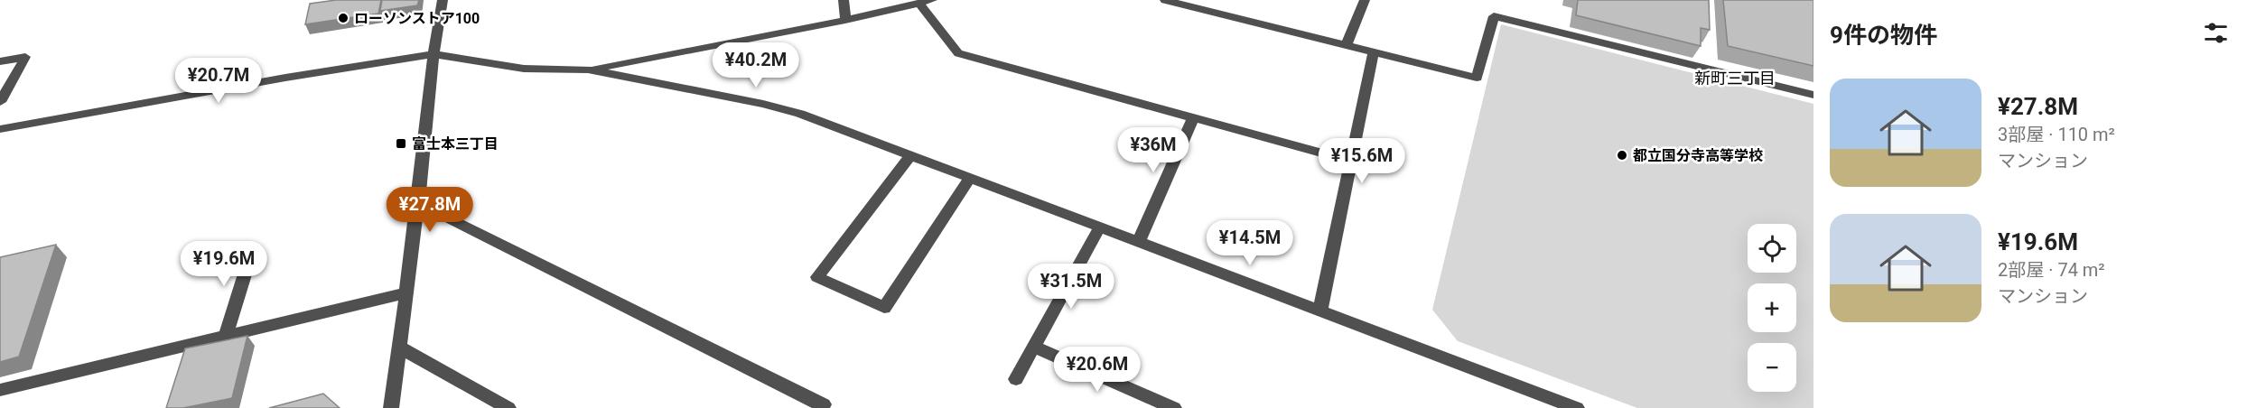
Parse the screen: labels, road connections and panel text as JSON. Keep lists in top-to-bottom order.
{
  "districts": ["新町三丁目"],
  "places": {
    "other": ["ローソンストア100", "都立国分寺高等学校"],
    "transit": ["富士本三丁目"]
  },
  "page": {
    "heading": "9件の物件",
    "price": [
      "¥40.2M",
      "¥20.7M",
      "¥36M",
      "¥15.6M",
      "¥27.8M",
      "¥14.5M",
      "¥19.6M",
      "¥31.5M",
      "¥20.6M"
    ],
    "list": [
      {
        "name": "¥27.8M",
        "note": "3部屋 · 110 m² · マンション"
      },
      {
        "name": "¥19.6M",
        "note": "2部屋 · 74 m² · マンション"
      }
    ],
    "map_buttons": ["+", "−"]
  }
}
